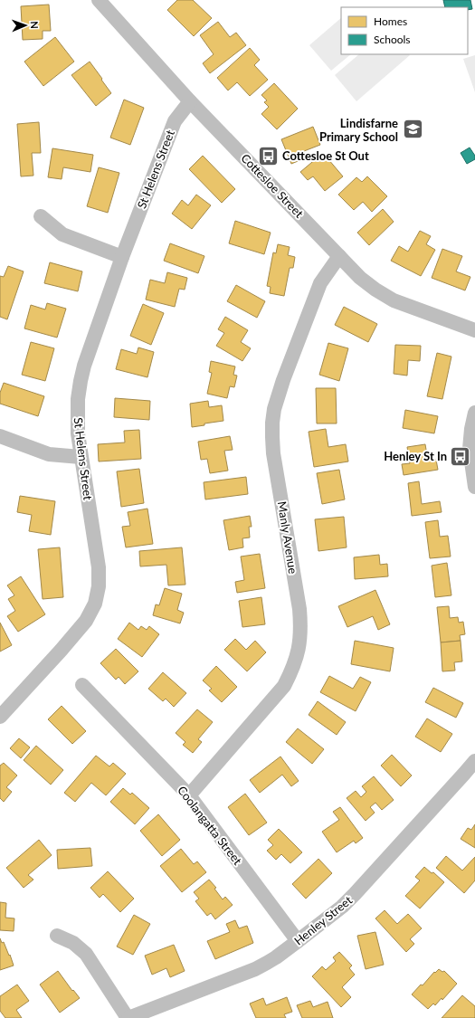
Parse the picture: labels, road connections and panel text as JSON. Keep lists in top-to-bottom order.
{
  "streets": {
    "street": [
      "St Helens Street",
      "Cottesloe Street",
      "Manly Avenue",
      "Coolangatta Street",
      "Henley Street"
    ]
  },
  "crossings": [
    ["St Helens Street", "Cottesloe Street"],
    ["Cottesloe Street", "Manly Avenue"],
    ["Manly Avenue", "Coolangatta Street"],
    ["Coolangatta Street", "Henley Street"]
  ],
  "places": {
    "school or university": ["Lindisfarne Primary School"],
    "bus stop": ["Cottesloe St Out", "Henley St In"]
  },
  "legend": ["Homes", "Schools"],
  "north": "right"
}
